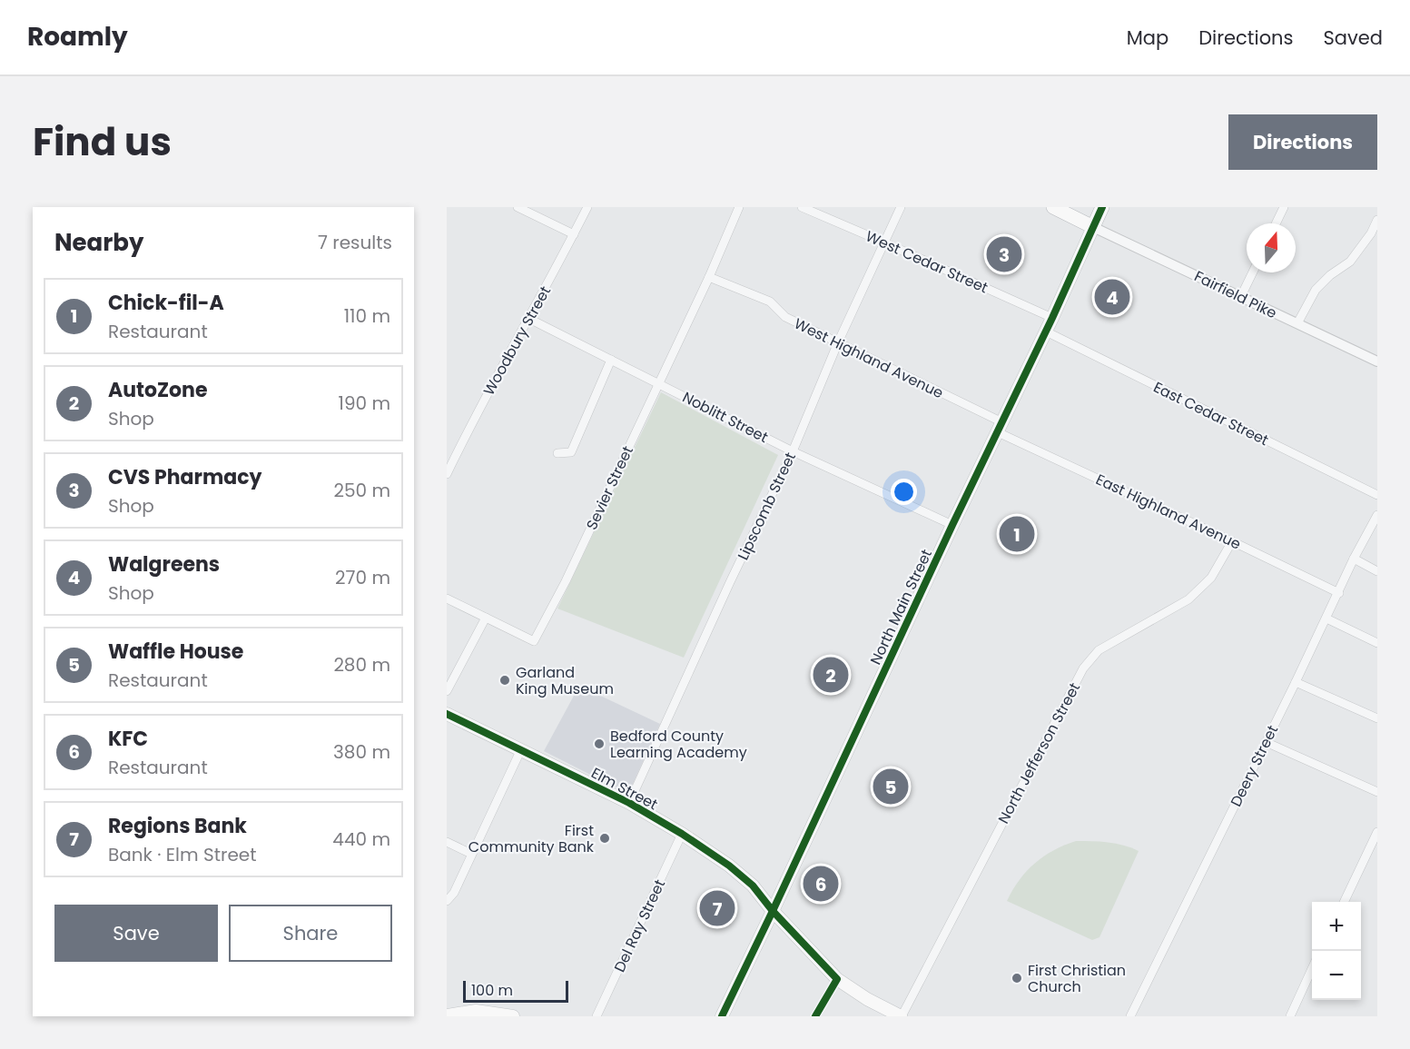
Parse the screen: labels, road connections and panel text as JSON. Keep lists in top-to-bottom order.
{
  "streets": {
    "highway": ["North Main Street"],
    "main road": ["Elm Street"],
    "street": [
      "West Cedar Street",
      "Fairfield Pike",
      "Woodbury Street",
      "West Highland Avenue",
      "East Cedar Street",
      "Noblitt Street",
      "Sevier Street",
      "Lipscomb Street",
      "East Highland Avenue",
      "North Jefferson Street",
      "Deery Street",
      "Del Ray Street"
    ]
  },
  "crossings": [
    ["West Cedar Street", "Lipscomb Street"],
    ["West Cedar Street", "North Main Street"],
    ["Fairfield Pike", "North Main Street"],
    ["Woodbury Street", "Noblitt Street"],
    ["West Highland Avenue", "Sevier Street"],
    ["West Highland Avenue", "Lipscomb Street"],
    ["West Highland Avenue", "East Highland Avenue"],
    ["West Highland Avenue", "North Main Street"],
    ["East Cedar Street", "North Main Street"],
    ["Noblitt Street", "Sevier Street"],
    ["Noblitt Street", "Lipscomb Street"],
    ["Noblitt Street", "North Main Street"],
    ["Lipscomb Street", "Elm Street"],
    ["East Highland Avenue", "North Main Street"],
    ["East Highland Avenue", "North Jefferson Street"],
    ["East Highland Avenue", "Deery Street"],
    ["North Main Street", "Elm Street"],
    ["North Jefferson Street", "Elm Street"],
    ["Elm Street", "Del Ray Street"]
  ],
  "places": [
    "Garland King Museum",
    "Bedford County Learning Academy",
    "First Community Bank",
    "First Christian Church"
  ],
  "scale_bar": "100 m",
  "north": "top",
  "page": {
    "header": "Roamly",
    "nav": ["Map", "Directions", "Saved"],
    "title": "Find us",
    "buttons": [
      "Directions",
      ["Save", "Share"]
    ],
    "heading": ["Nearby", "7 results"],
    "pins": [
      "3",
      "4",
      "1",
      "2",
      "5",
      "6",
      "7"
    ],
    "list": [
      {
        "mark": "1",
        "name": "Chick-fil-A",
        "note": "Restaurant",
        "value": "110 m"
      },
      {
        "mark": "2",
        "name": "AutoZone",
        "note": "Shop",
        "value": "190 m"
      },
      {
        "mark": "3",
        "name": "CVS Pharmacy",
        "note": "Shop",
        "value": "250 m"
      },
      {
        "mark": "4",
        "name": "Walgreens",
        "note": "Shop",
        "value": "270 m"
      },
      {
        "mark": "5",
        "name": "Waffle House",
        "note": "Restaurant",
        "value": "280 m"
      },
      {
        "mark": "6",
        "name": "KFC",
        "note": "Restaurant",
        "value": "380 m"
      },
      {
        "mark": "7",
        "name": "Regions Bank",
        "note": "Bank · Elm Street",
        "value": "440 m"
      }
    ],
    "map_buttons": ["+", "−"],
    "scale": "100 m"
  }
}
